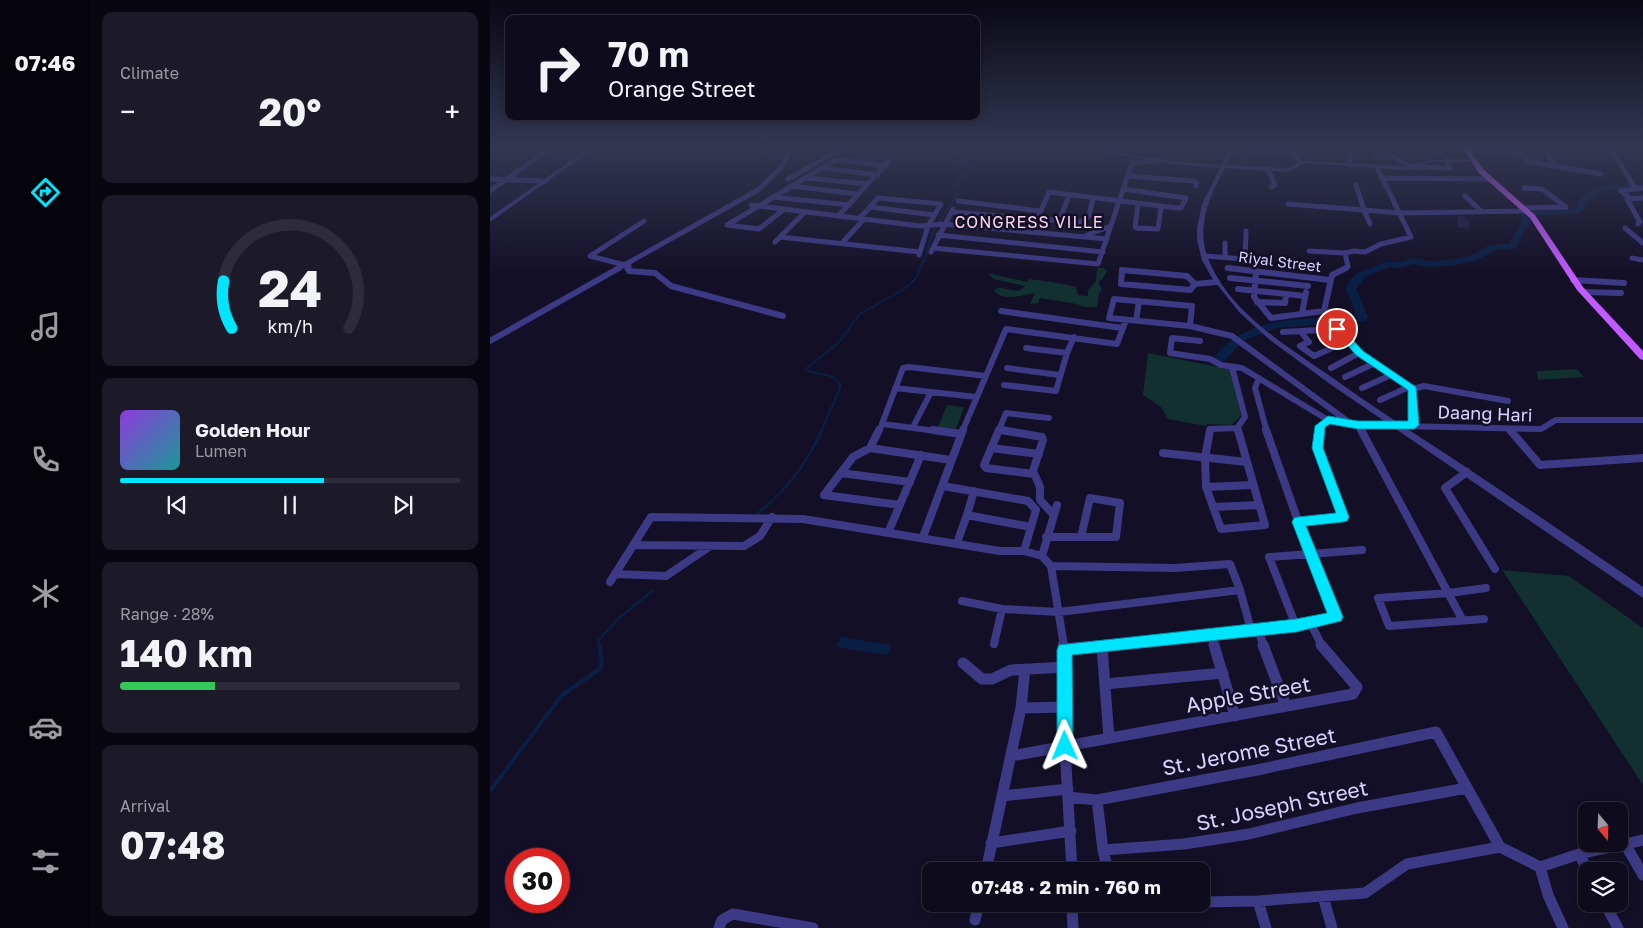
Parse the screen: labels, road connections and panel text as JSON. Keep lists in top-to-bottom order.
{
  "streets": {
    "street": [
      "Riyal Street",
      "Daang Hari",
      "Apple Street",
      "St. Jerome Street",
      "St. Joseph Street"
    ]
  },
  "crossings": [
    ["St. Jerome Street", "St. Joseph Street"]
  ],
  "districts": ["CONGRESS VILLE"],
  "north": "bottom",
  "page": {
    "tabs": "07:46",
    "tile": [
      "Climate",
      ["Range · 28%", "140 km"],
      ["Arrival", "07:48"]
    ],
    "turn": ["70 m", "Orange Street"],
    "heat": ["−", "20°", "+"],
    "song": ["Golden Hour", "Lumen"],
    "limit": "30",
    "trip": "07:48 · 2 min · 760 m",
    "gauge": ["24", "km/h"]
  }
}
